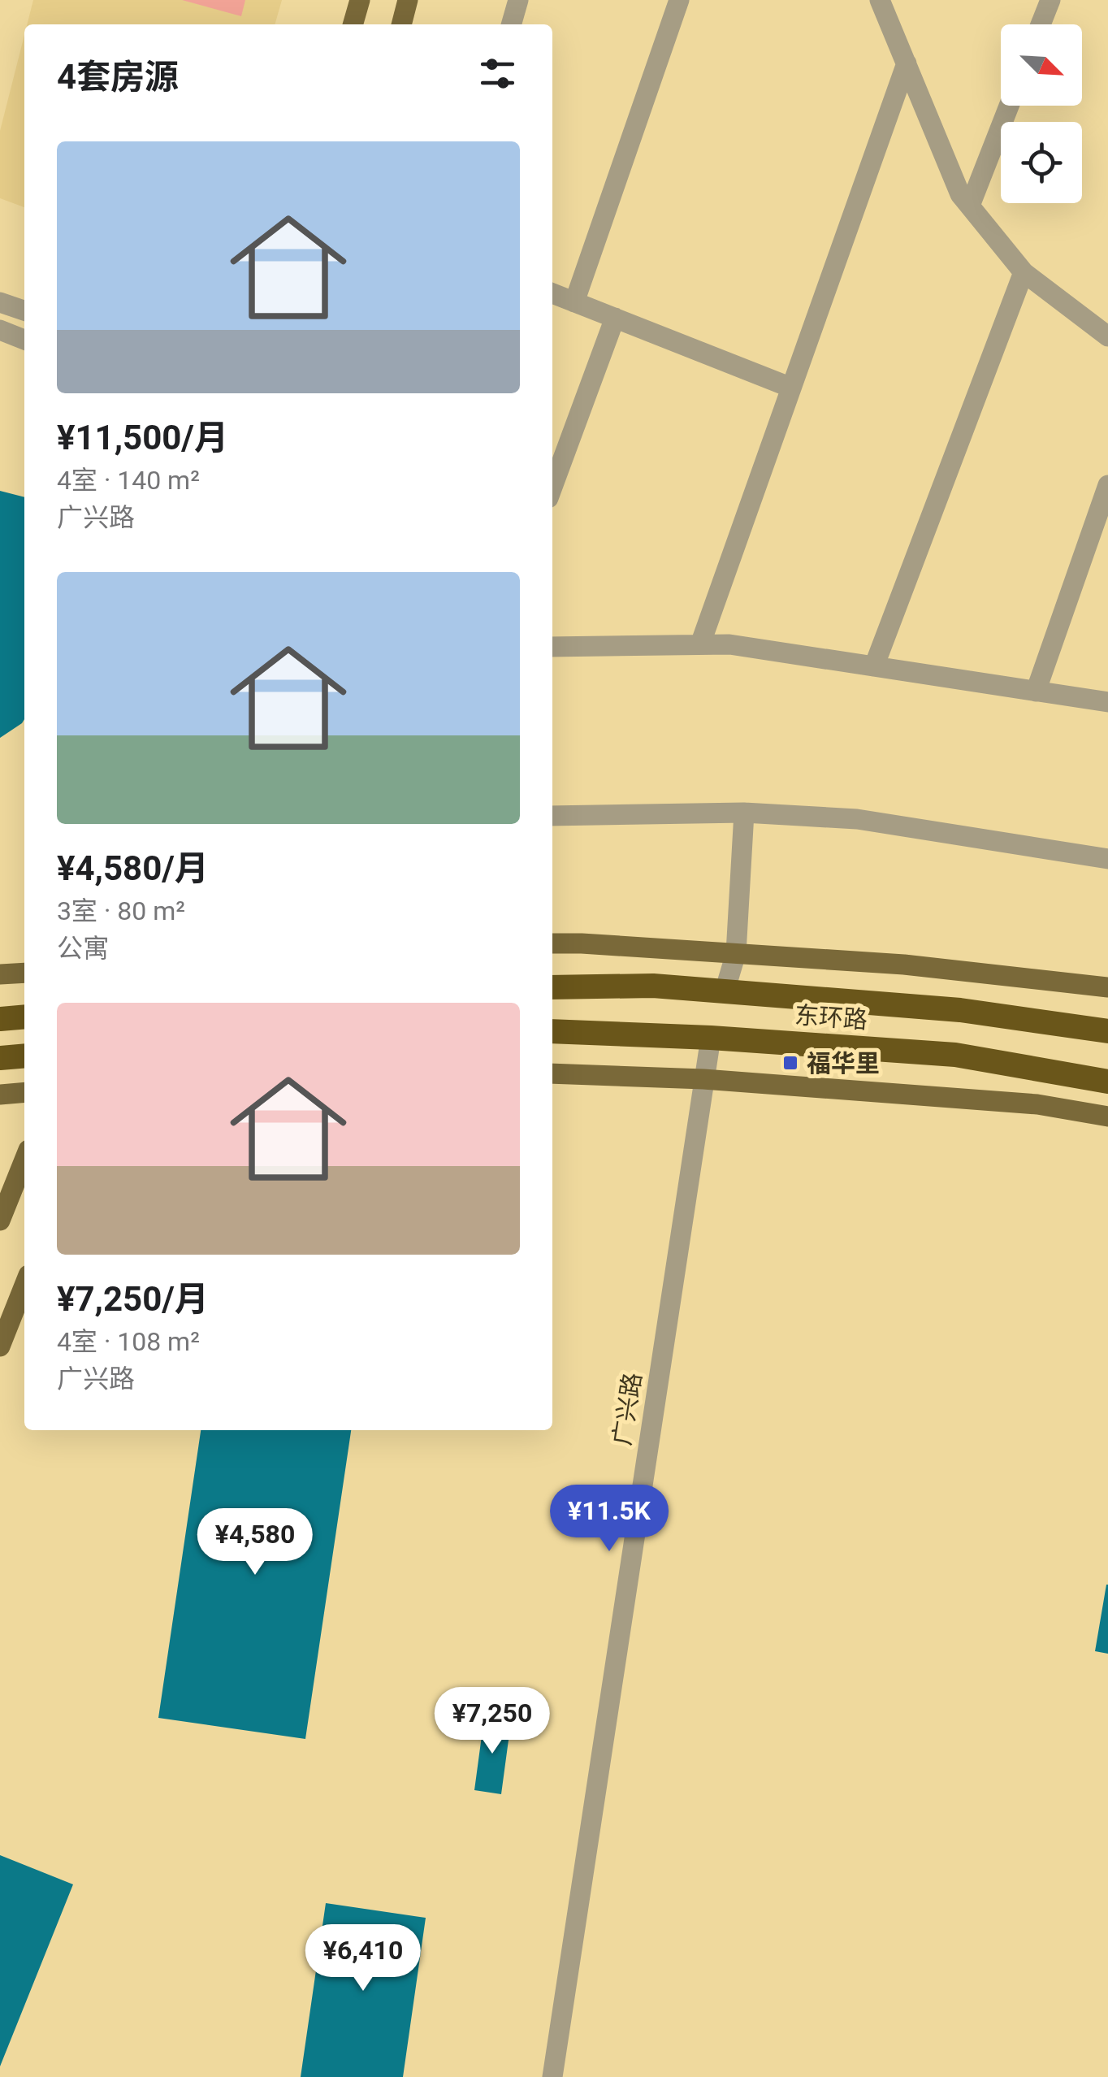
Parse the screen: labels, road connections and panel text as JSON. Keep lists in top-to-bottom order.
{
  "streets": {
    "highway": ["东环路"],
    "street": ["广兴路"]
  },
  "crossings": [
    ["东环路", "广兴路"]
  ],
  "places": {
    "transit": ["福华里"]
  },
  "north": "bottom right",
  "page": {
    "heading": "4套房源",
    "list": [
      {
        "name": "¥11,500/月",
        "note": "4室 · 140 m² · 广兴路"
      },
      {
        "name": "¥4,580/月",
        "note": "3室 · 80 m² · 公寓"
      },
      {
        "name": "¥7,250/月",
        "note": "4室 · 108 m² · 广兴路"
      }
    ],
    "price": [
      "¥11.5K",
      "¥4,580",
      "¥7,250",
      "¥6,410"
    ]
  }
}
